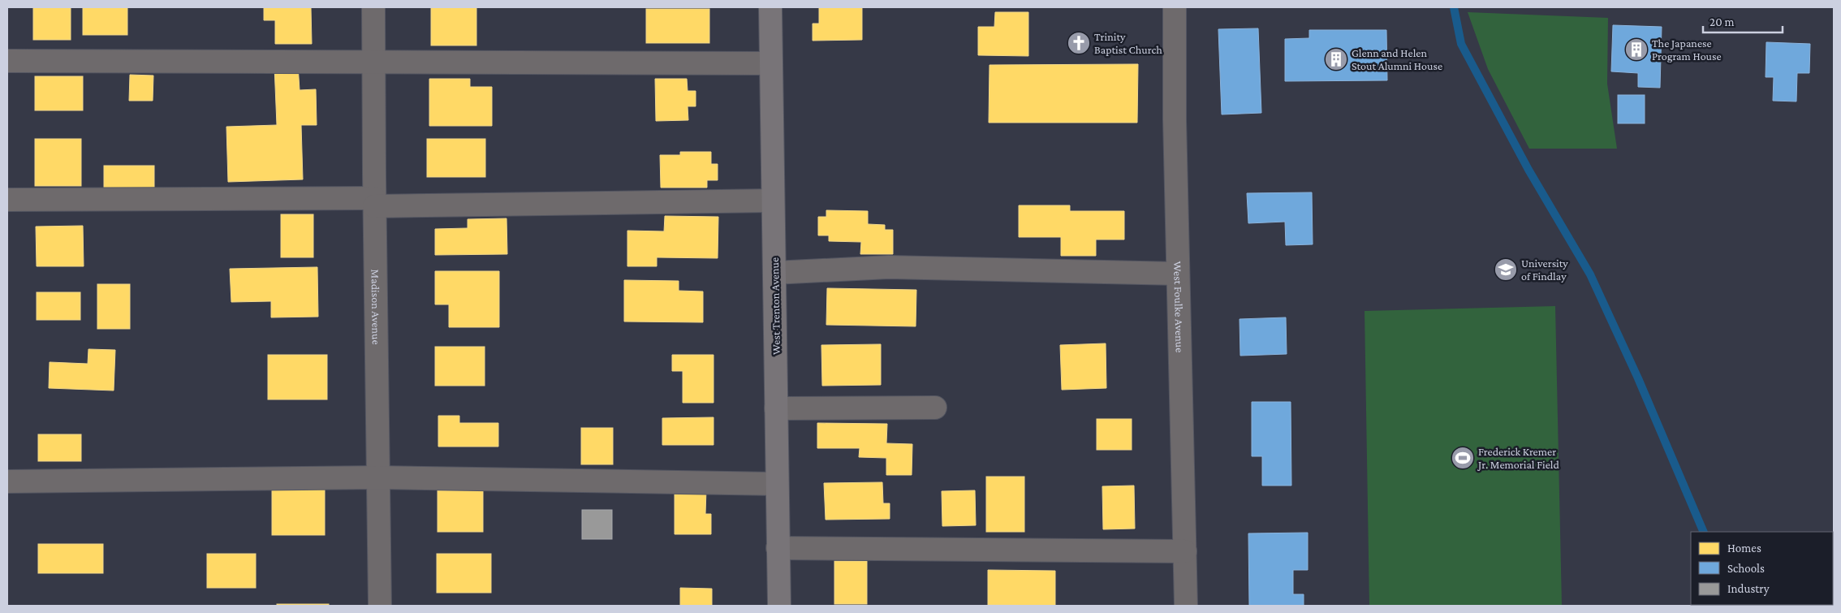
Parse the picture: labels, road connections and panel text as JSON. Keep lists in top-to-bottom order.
{
  "streets": {
    "main road": ["West Trenton Avenue"],
    "street": ["Madison Avenue", "West Foulke Avenue"]
  },
  "places": {
    "church": ["Trinity Baptist Church"],
    "building": ["The Japanese Program House", "Glenn and Helen Stout Alumni House"],
    "school or university": ["University of Findlay"],
    "sports": ["Frederick Kremer Jr. Memorial Field"]
  },
  "legend": ["Homes", "Schools", "Industry"],
  "scale_bar": "20 m"
}
